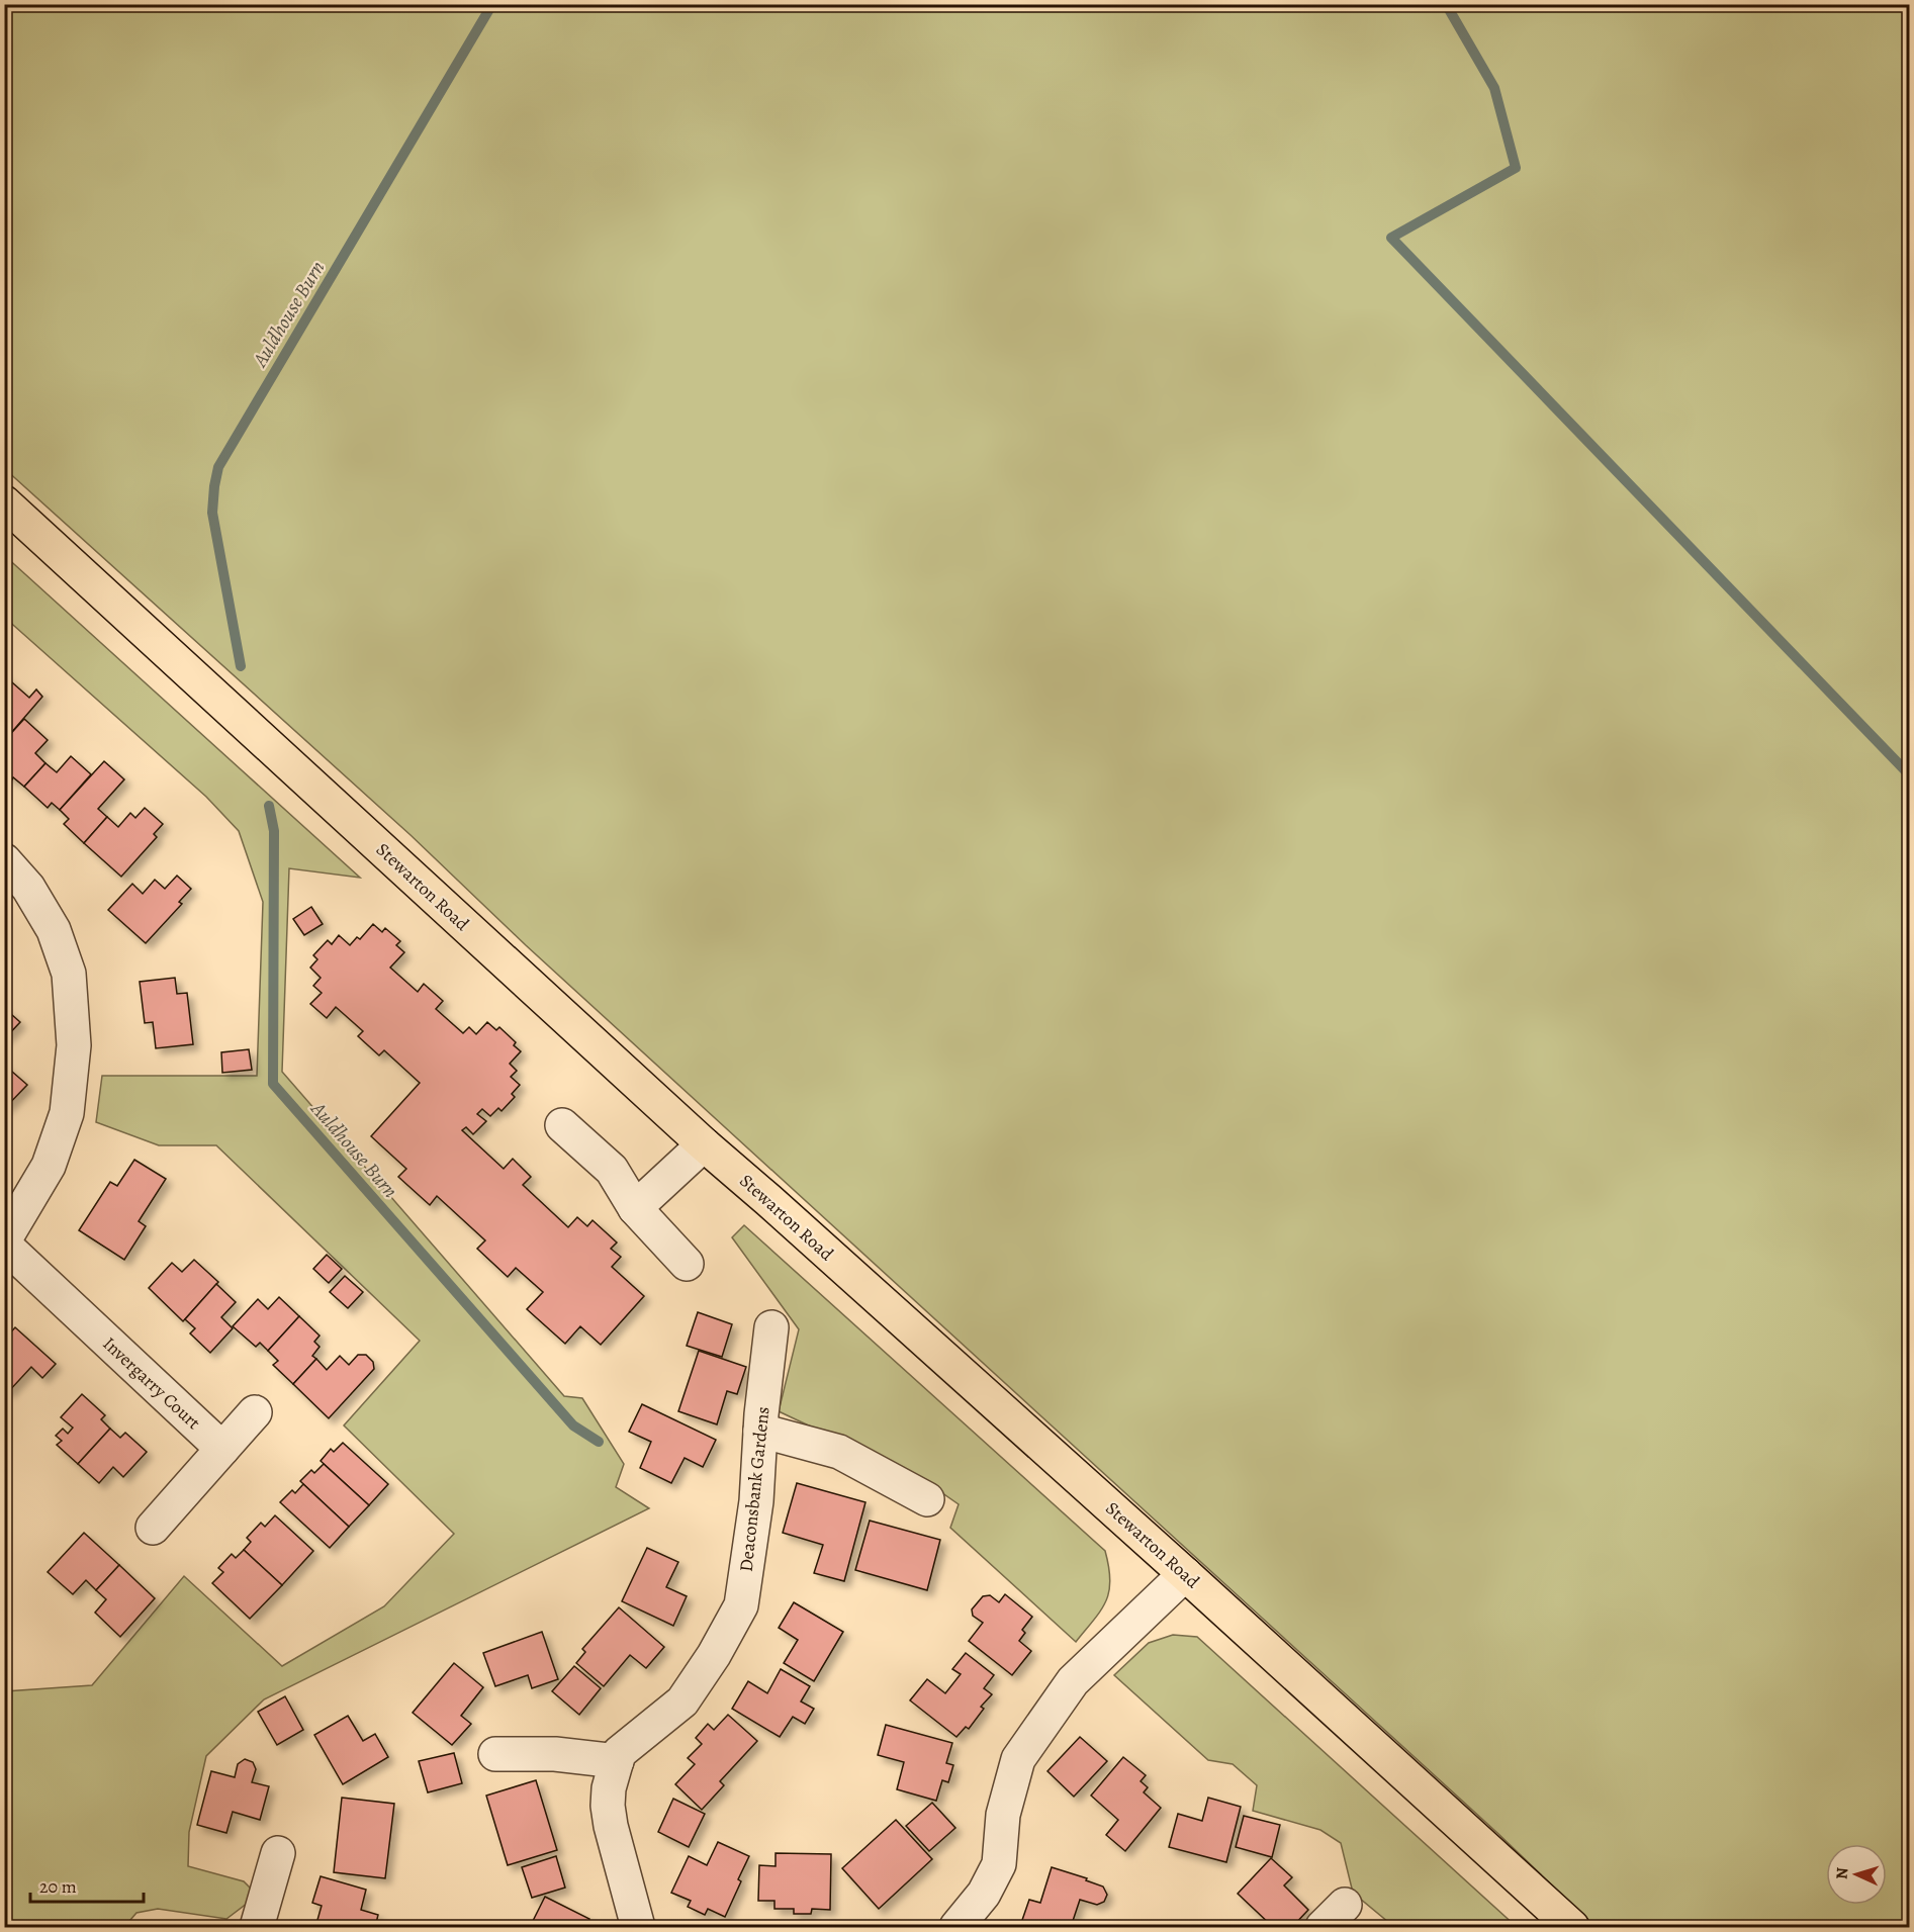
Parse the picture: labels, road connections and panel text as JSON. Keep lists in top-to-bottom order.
{
  "streets": {
    "main road": ["Stewarton Road"],
    "street": ["Invergarry Court", "Deaconsbank Gardens"]
  },
  "water": ["Auldhouse Burn"],
  "scale_bar": "20 m",
  "north": "left"
}
